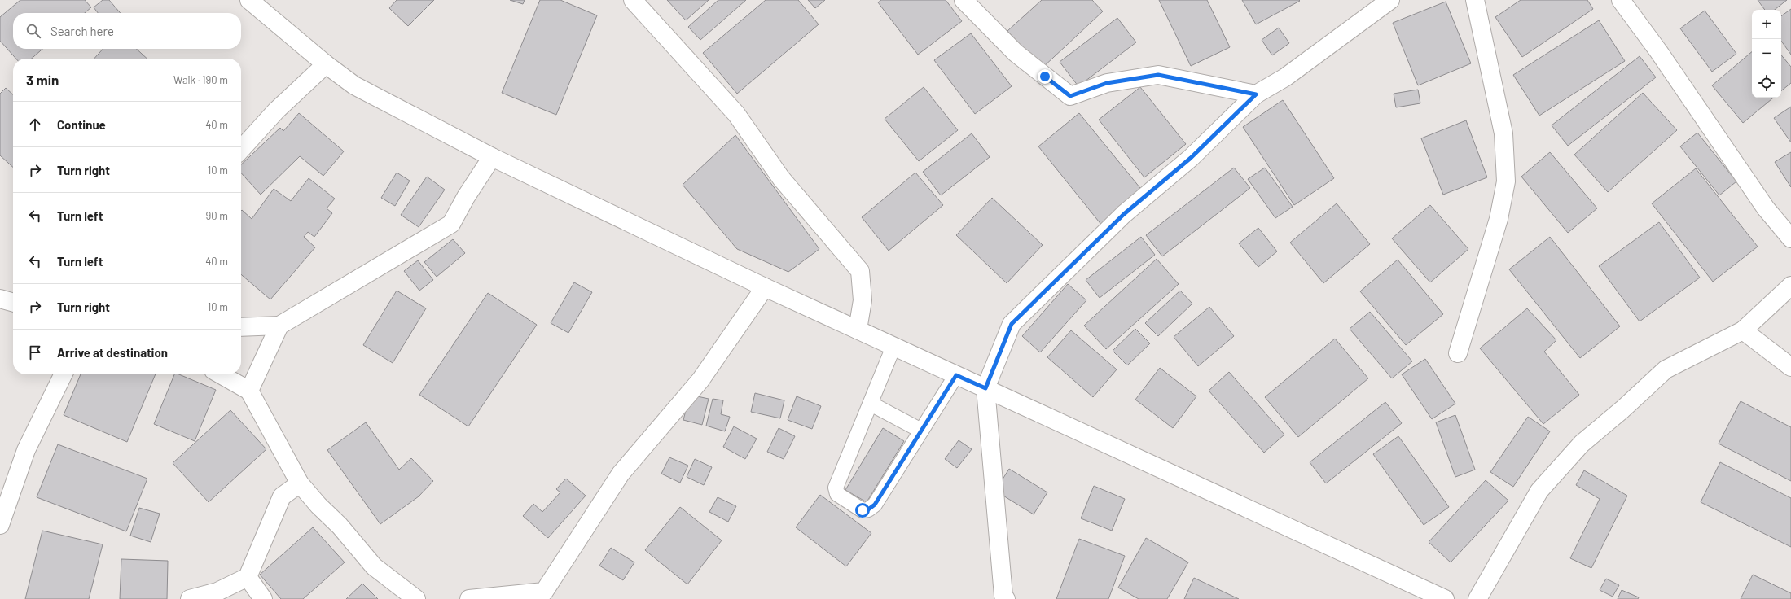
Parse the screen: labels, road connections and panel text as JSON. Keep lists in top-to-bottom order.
{
  "page": {
    "map_buttons": ["+", "−"],
    "search": "Search here",
    "heading": ["3 min", "Walk · 190 m"],
    "list": [
      ["Continue", "40 m"],
      ["Turn right", "10 m"],
      ["Turn left", "90 m"],
      ["Turn left", "40 m"],
      ["Turn right", "10 m"],
      "Arrive at destination"
    ]
  }
}
